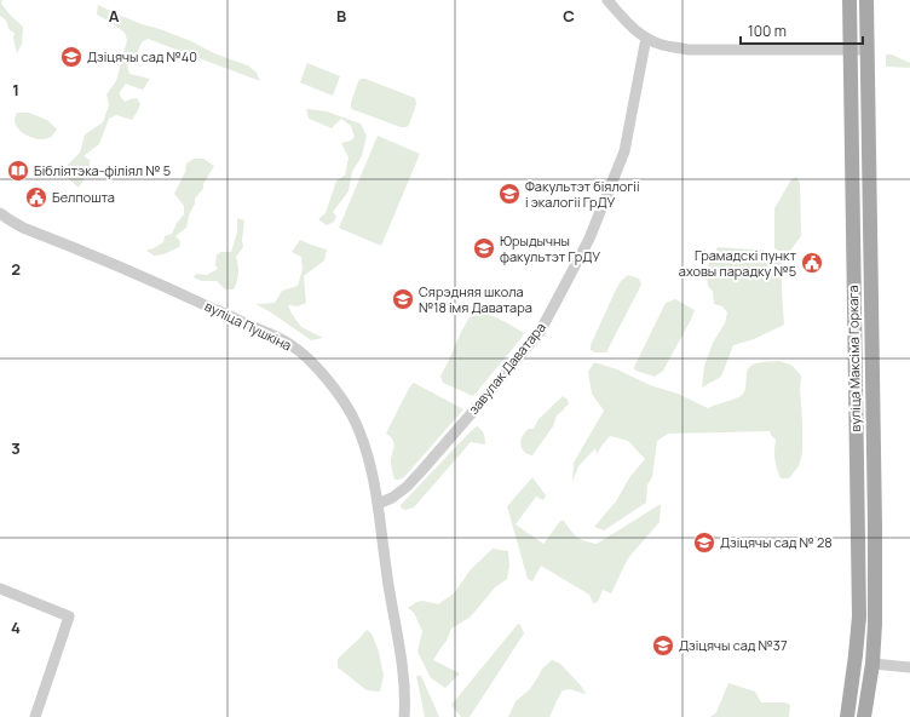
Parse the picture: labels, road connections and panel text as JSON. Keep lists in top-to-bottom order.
{
  "streets": {
    "main road": ["вуліца Максіма Горкага"],
    "street": ["вуліца Пушкіна", "завулак Даватара"]
  },
  "crossings": [
    ["вуліца Пушкіна", "завулак Даватара"]
  ],
  "places": {
    "school or university": [
      "Дзіцячы сад №40",
      "Факультэт біялогіі і экалогіі ГрДУ",
      "Юрыдычны факультэт ГрДУ",
      "Сярэдняя школа №18 імя Даватара",
      "Дзіцячы сад № 28",
      "Дзіцячы сад №37"
    ],
    "library": ["Бібліятэка-філіял № 5"],
    "public building": ["Белпошта", "Грамадскі пункт аховы парадку №5"]
  },
  "scale_bar": "100 m",
  "grid": {
    "columns": ["A", "B", "C"],
    "rows": [
      "1",
      "2",
      "3",
      "4"
    ]
  }
}
